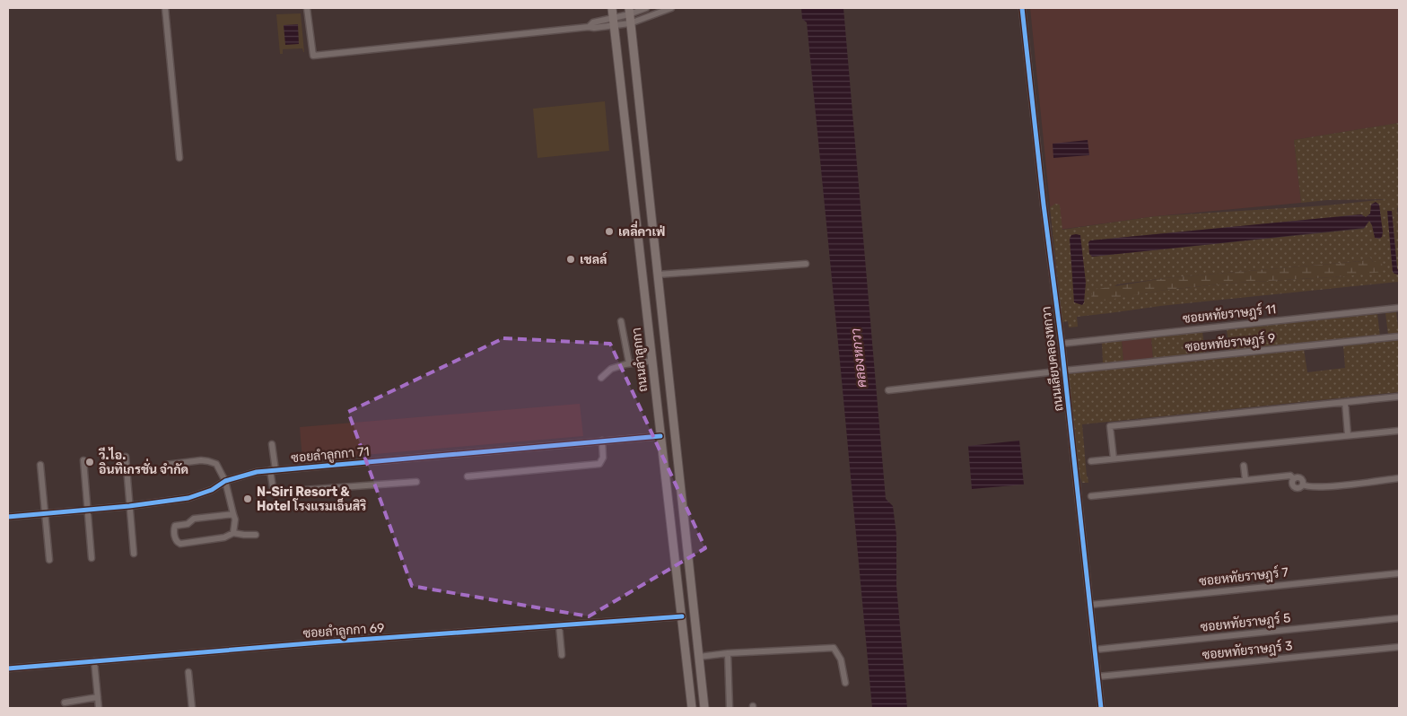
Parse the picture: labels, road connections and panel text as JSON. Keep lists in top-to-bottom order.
{
  "streets": {
    "main road": ["ถนนลำลูกกา"],
    "street": [
      "ซอยหทัยราษฎร์ 11",
      "ซอยหทัยราษฎร์ 9",
      "ถนนเลียบคลองหกวา",
      "ซอยลำลูกกา 71",
      "ซอยหทัยราษฎร์ 7",
      "ซอยหทัยราษฎร์ 5",
      "ซอยลำลูกกา 69",
      "ซอยหทัยราษฎร์ 3"
    ]
  },
  "crossings": [
    ["ซอยหทัยราษฎร์ 11", "ถนนเลียบคลองหกวา"],
    ["ซอยหทัยราษฎร์ 9", "ถนนเลียบคลองหกวา"],
    ["ถนนเลียบคลองหกวา", "ซอยหทัยราษฎร์ 7"],
    ["ถนนเลียบคลองหกวา", "ซอยหทัยราษฎร์ 5"],
    ["ถนนเลียบคลองหกวา", "ซอยหทัยราษฎร์ 3"],
    ["ถนนลำลูกกา", "ซอยลำลูกกา 71"],
    ["ถนนลำลูกกา", "ซอยลำลูกกา 69"]
  ],
  "water": ["คลองหกวา"],
  "places": [
    "เดลี่คาเฟ่",
    "เชลล์",
    "วี.ไอ. อินทิเกรชั่น จำกัด",
    "N-Siri Resort & Hotel โรงแรมเอ็นสิริ"
  ]
}
